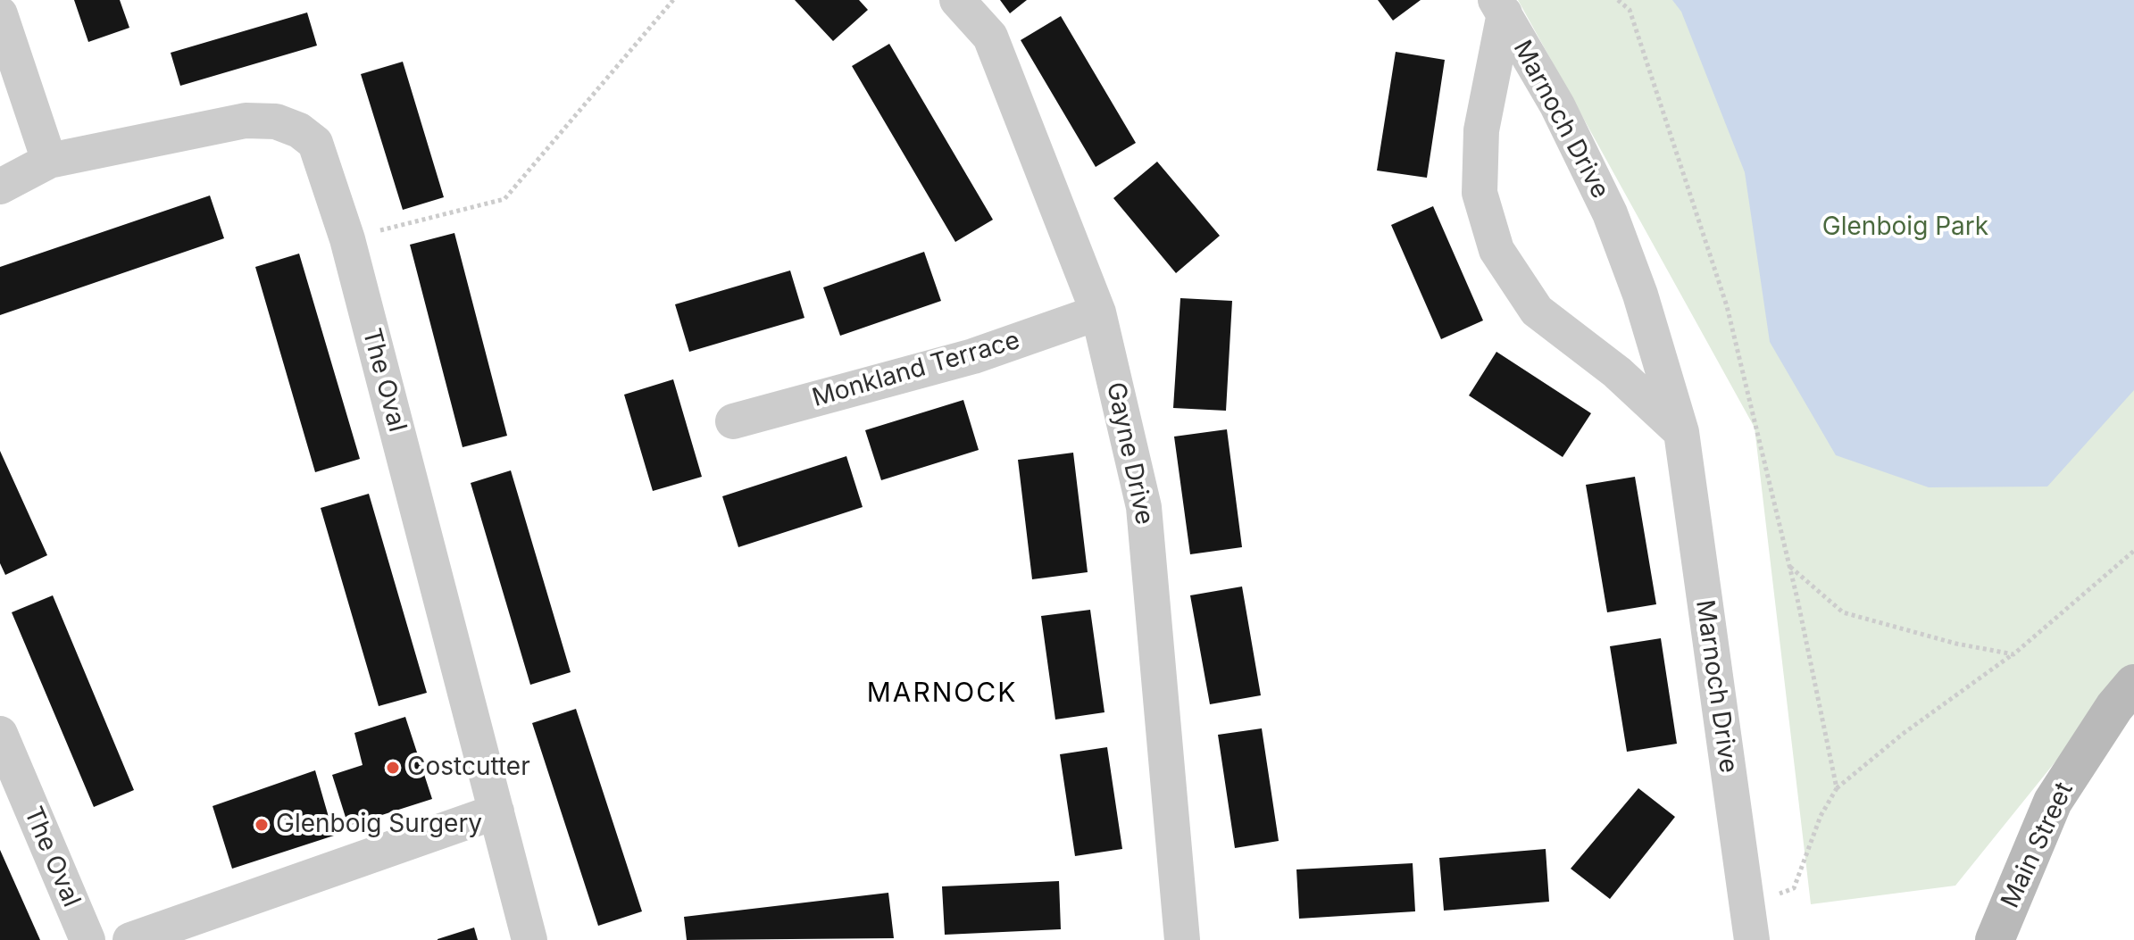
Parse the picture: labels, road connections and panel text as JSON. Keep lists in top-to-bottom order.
{
  "streets": {
    "main road": ["Main Street"],
    "street": [
      "Marnoch Drive",
      "Monkland Terrace",
      "The Oval",
      "Gayne Drive"
    ]
  },
  "crossings": [
    ["Monkland Terrace", "Gayne Drive"]
  ],
  "districts": ["MARNOCK"],
  "parks": ["Glenboig Park"],
  "places": ["Costcutter", "Glenboig Surgery"]
}
